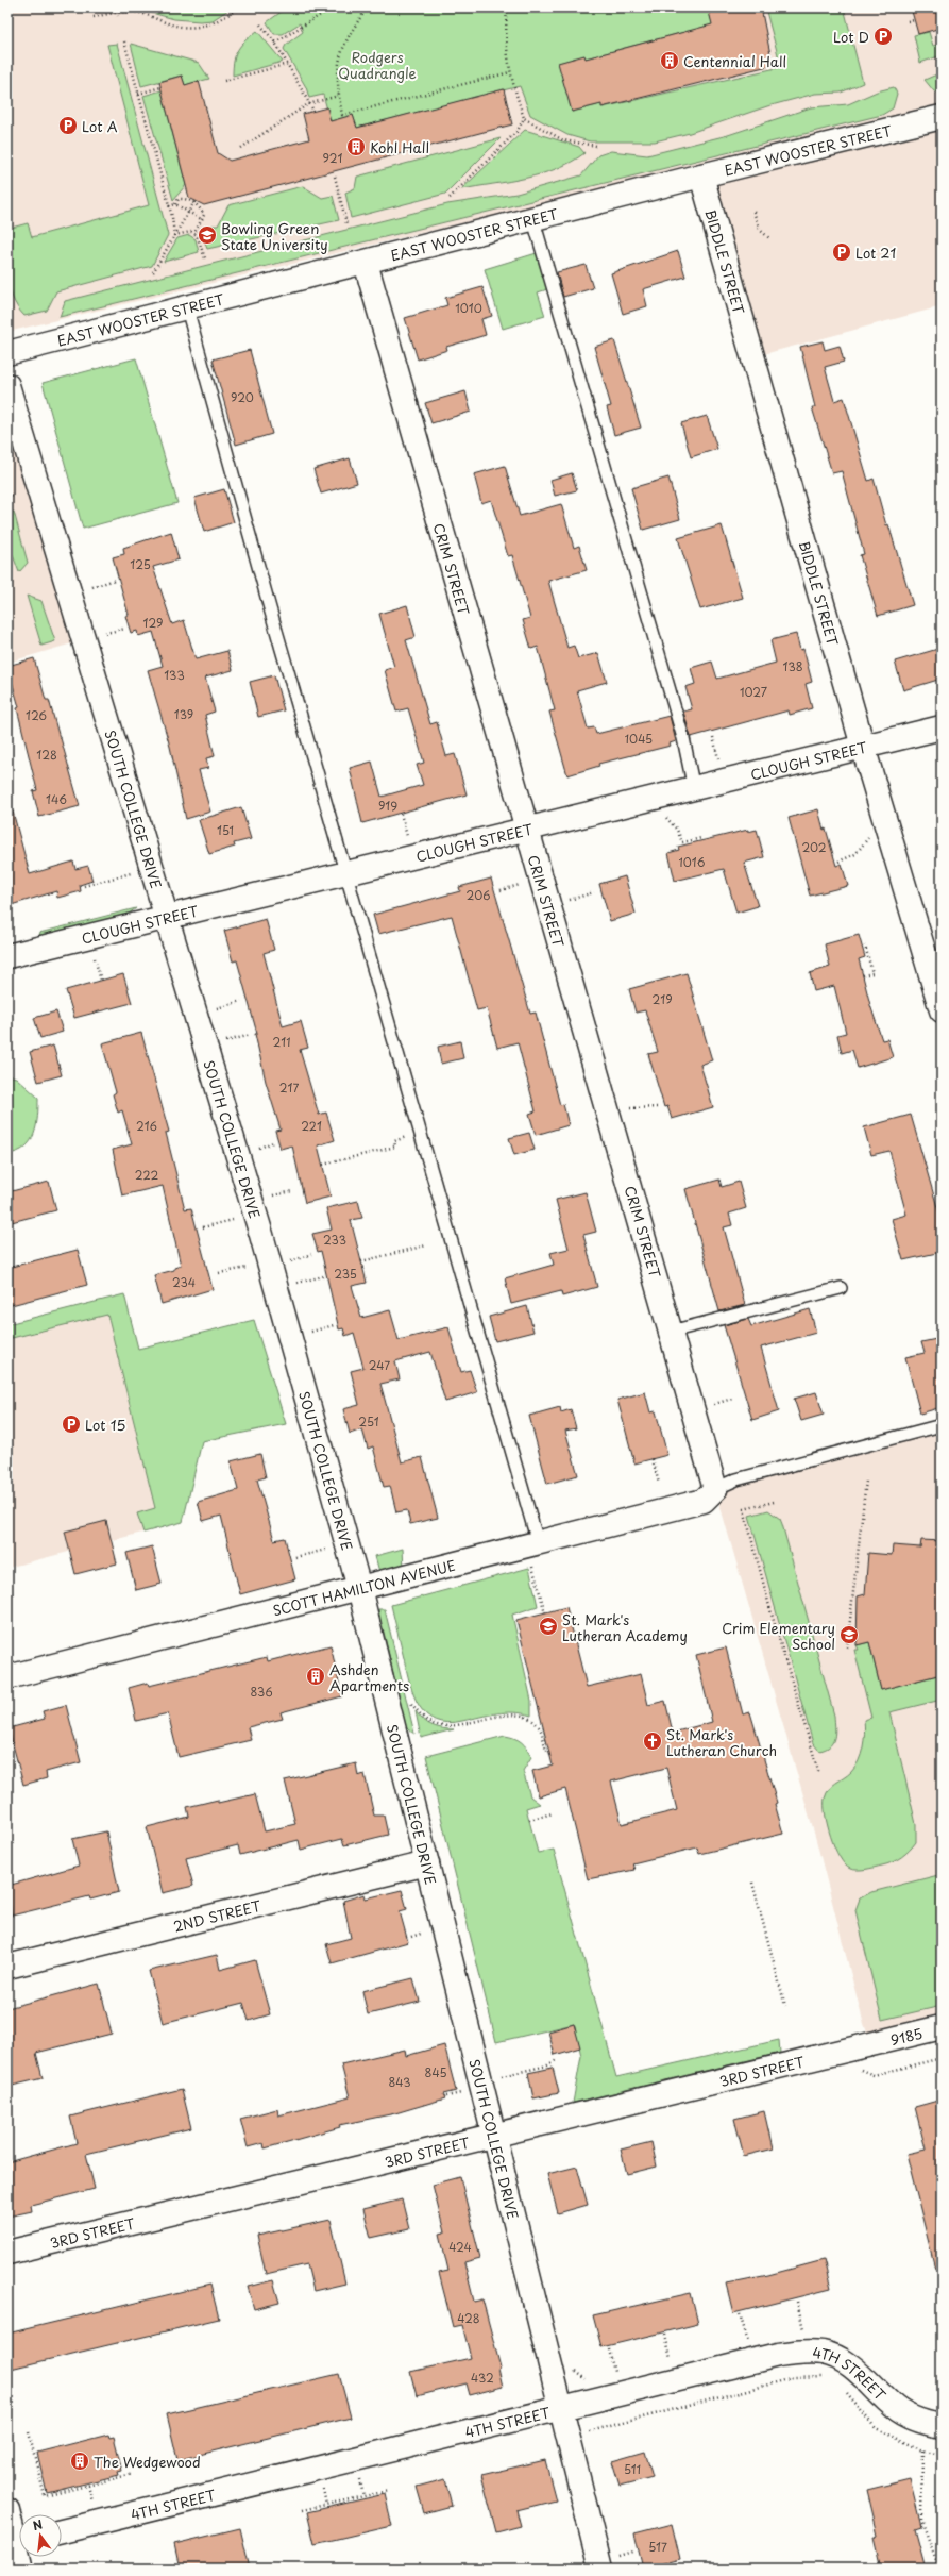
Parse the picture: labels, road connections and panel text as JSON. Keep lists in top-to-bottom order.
{
  "streets": {
    "street": [
      "EAST WOOSTER STREET",
      "BIDDLE STREET",
      "CRIM STREET",
      "CLOUGH STREET",
      "SOUTH COLLEGE DRIVE",
      "SCOTT HAMILTON AVENUE",
      "2ND STREET",
      "9185",
      "3RD STREET",
      "4TH STREET"
    ]
  },
  "crossings": [
    ["EAST WOOSTER STREET", "BIDDLE STREET"],
    ["EAST WOOSTER STREET", "CRIM STREET"],
    ["BIDDLE STREET", "CLOUGH STREET"],
    ["CRIM STREET", "CLOUGH STREET"],
    ["CRIM STREET", "SCOTT HAMILTON AVENUE"],
    ["CLOUGH STREET", "SOUTH COLLEGE DRIVE"],
    ["SOUTH COLLEGE DRIVE", "SCOTT HAMILTON AVENUE"],
    ["SOUTH COLLEGE DRIVE", "2ND STREET"],
    ["SOUTH COLLEGE DRIVE", "3RD STREET"],
    ["SOUTH COLLEGE DRIVE", "4TH STREET"],
    ["9185", "3RD STREET"]
  ],
  "parks": ["Rodgers Quadrangle"],
  "places": {
    "parking": [
      "Lot D",
      "Lot A",
      "Lot 21",
      "Lot 15"
    ],
    "building": [
      "Centennial Hall",
      "Kohl Hall",
      "Ashden Apartments",
      "The Wedgewood"
    ],
    "school or university": ["Bowling Green State University", "St. Mark's Lutheran Academy", "Crim Elementary School"],
    "church": ["St. Mark's Lutheran Church"]
  },
  "house_numbers": [
    "921",
    "1010",
    "920",
    "125",
    "129",
    "138",
    "133",
    "1027",
    "139",
    "126",
    "1045",
    "128",
    "146",
    "919",
    "151",
    "202",
    "1016",
    "206",
    "219",
    "211",
    "217",
    "216",
    "221",
    "222",
    "233",
    "235",
    "234",
    "247",
    "251",
    "836",
    "845",
    "843",
    "424",
    "428",
    "432",
    "511",
    "517"
  ],
  "north": "top"
}
